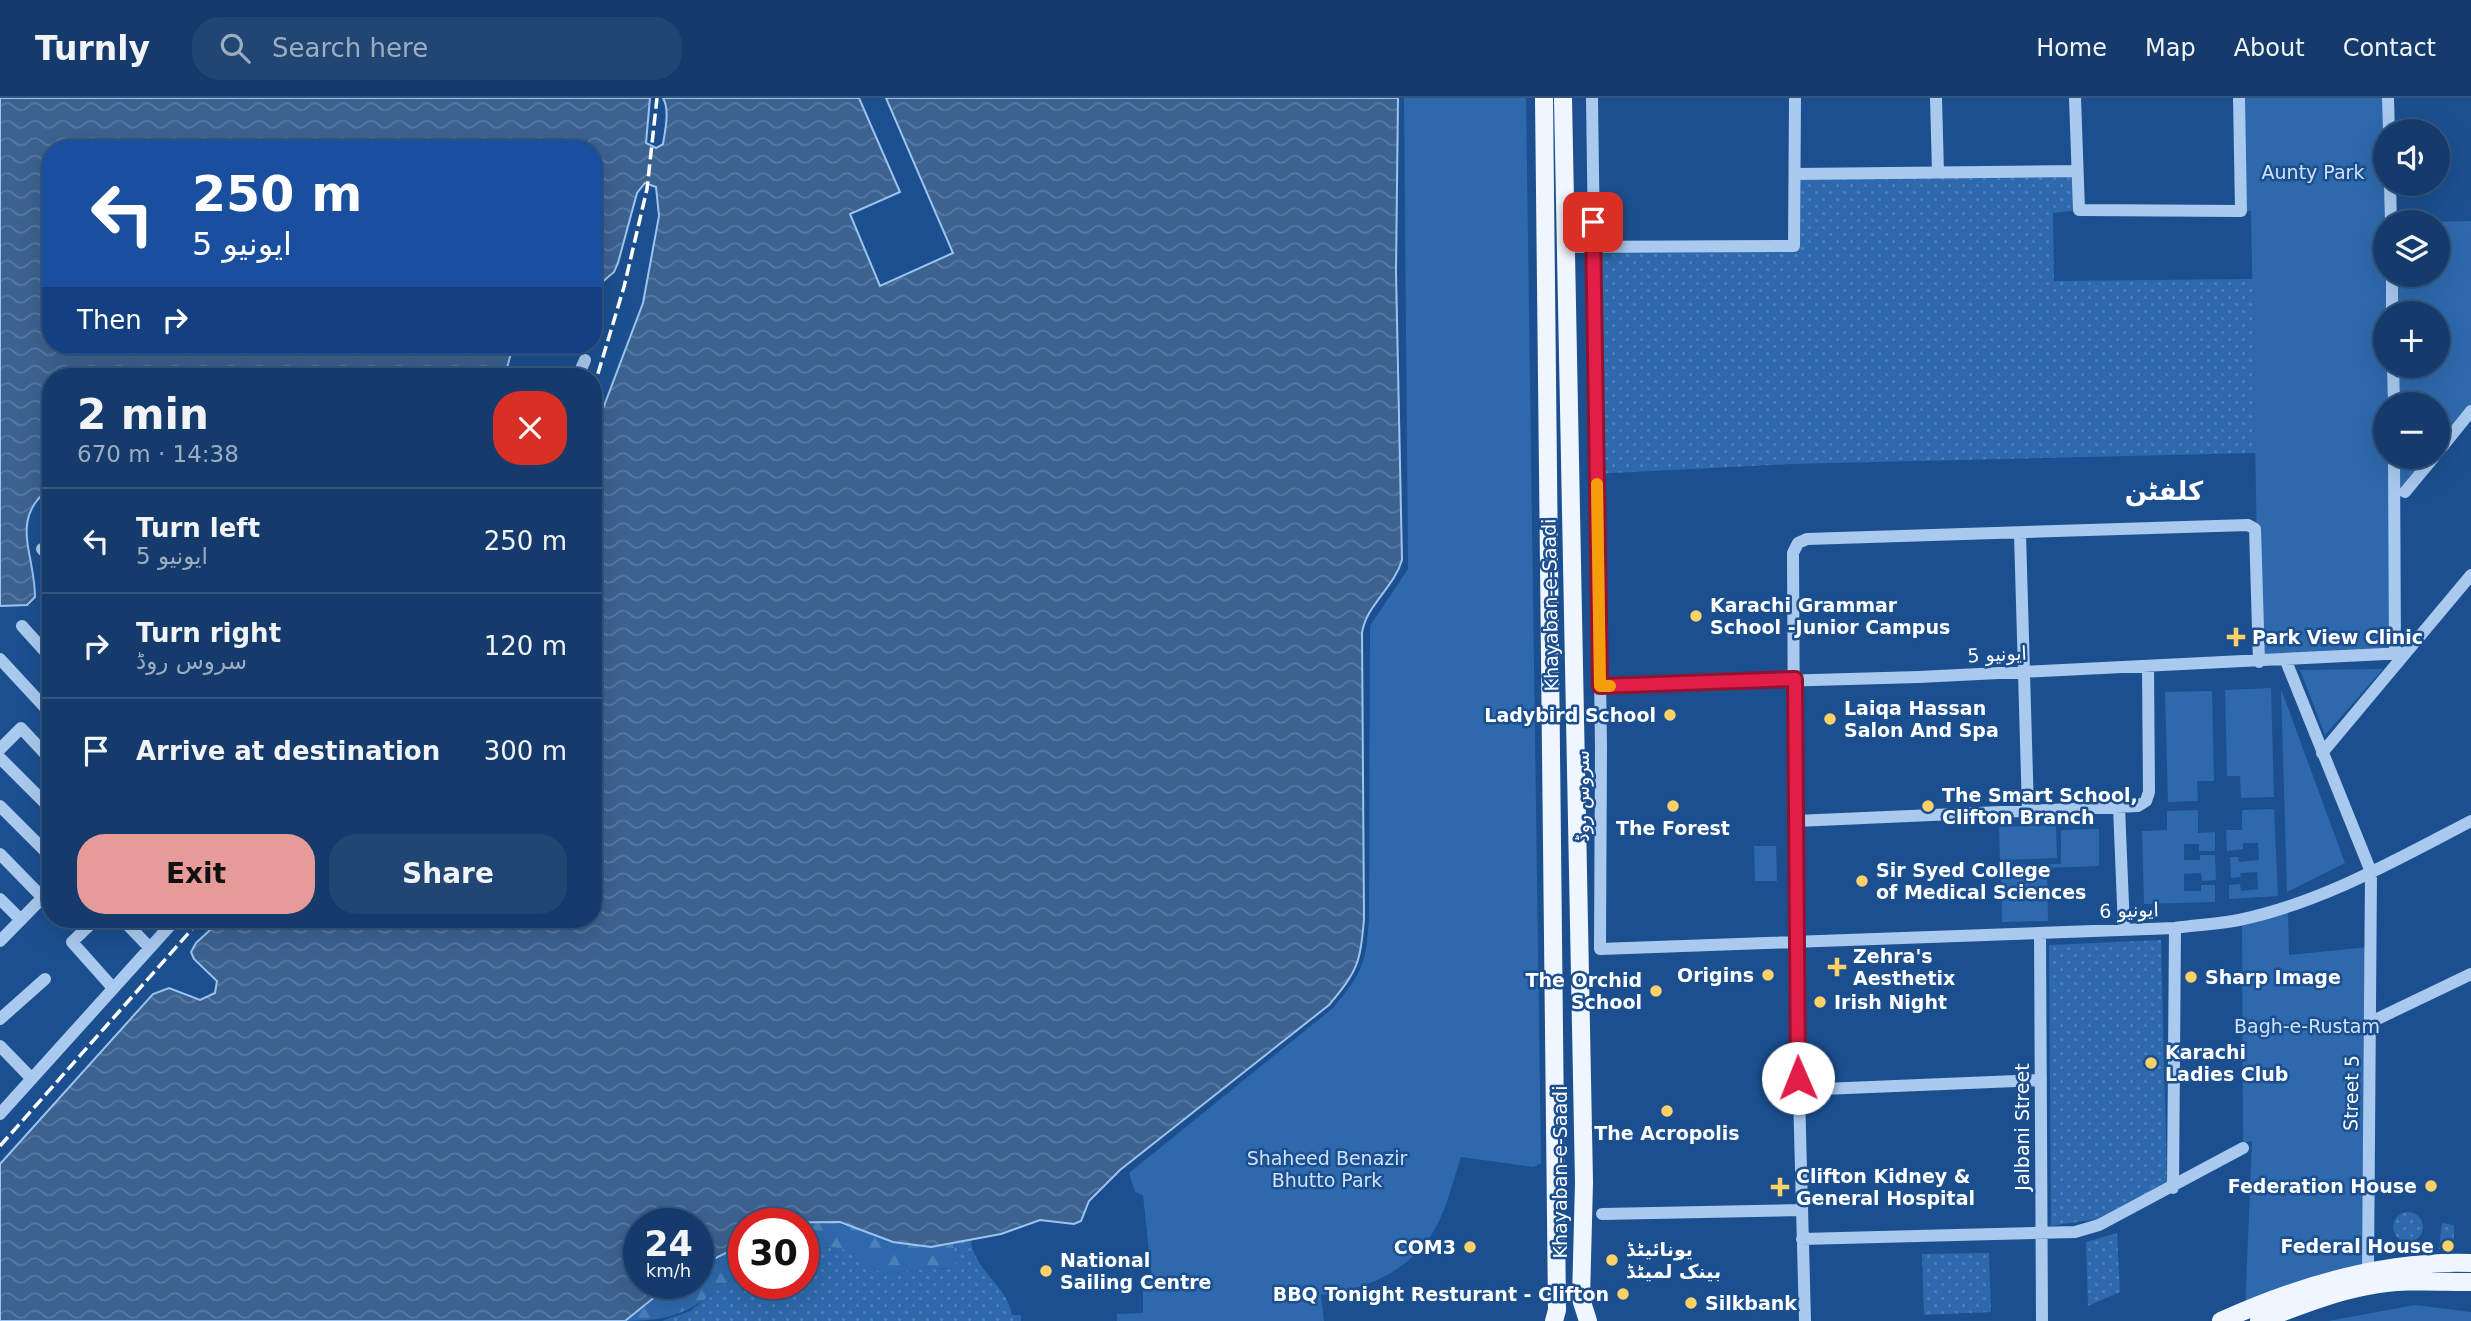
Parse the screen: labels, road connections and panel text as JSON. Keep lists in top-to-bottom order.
{
  "streets": {
    "main road": ["Khayaban-e-Saadi"],
    "street": [
      "ایونیو 5",
      "سروس روڈ",
      "ایونیو 6",
      "Street 5",
      "Jalbani Street"
    ]
  },
  "crossings": [
    ["ایونیو 5", "سروس روڈ"],
    ["سروس روڈ", "ایونیو 6"],
    ["ایونیو 6", "Street 5"],
    ["ایونیو 6", "Jalbani Street"]
  ],
  "districts": ["کلفٹن"],
  "parks": ["Aunty Park", "Bagh-e-Rustam", "Shaheed Benazir Bhutto Park"],
  "places": {
    "other": [
      "Karachi Grammar School -Junior Campus",
      "Ladybird School",
      "Laiqa Hassan Salon And Spa",
      "The Forest",
      "The Smart School, Clifton Branch",
      "Sir Syed College of Medical Sciences",
      "Origins",
      "Sharp Image",
      "The Orchid School",
      "Irish Night",
      "Karachi Ladies Club",
      "The Acropolis",
      "Federation House",
      "Federal House",
      "COM3",
      "یونائیٹڈ بینک لمیٹڈ",
      "National Sailing Centre",
      "BBQ Tonight Resturant - Clifton",
      "Silkbank"
    ],
    "health": ["Park View Clinic", "Zehra's Aesthetix", "Clifton Kidney & General Hospital"]
  },
  "page": {
    "header": "Turnly",
    "search": "Search here",
    "nav": [
      "Home",
      "Map",
      "About",
      "Contact"
    ],
    "map_buttons": ["+", "−"],
    "turn": ["250 m", "ایونیو 5"],
    "then": "Then",
    "heading": ["2 min", "670 m · 14:38"],
    "list": [
      {
        "name": "Turn left",
        "note": "ایونیو 5",
        "value": "250 m"
      },
      {
        "name": "Turn right",
        "note": "سروس روڈ",
        "value": "120 m"
      },
      {
        "name": "Arrive at destination",
        "value": "300 m"
      }
    ],
    "buttons": ["Exit", "Share"],
    "speed": "24 km/h",
    "limit": "30"
  }
}
